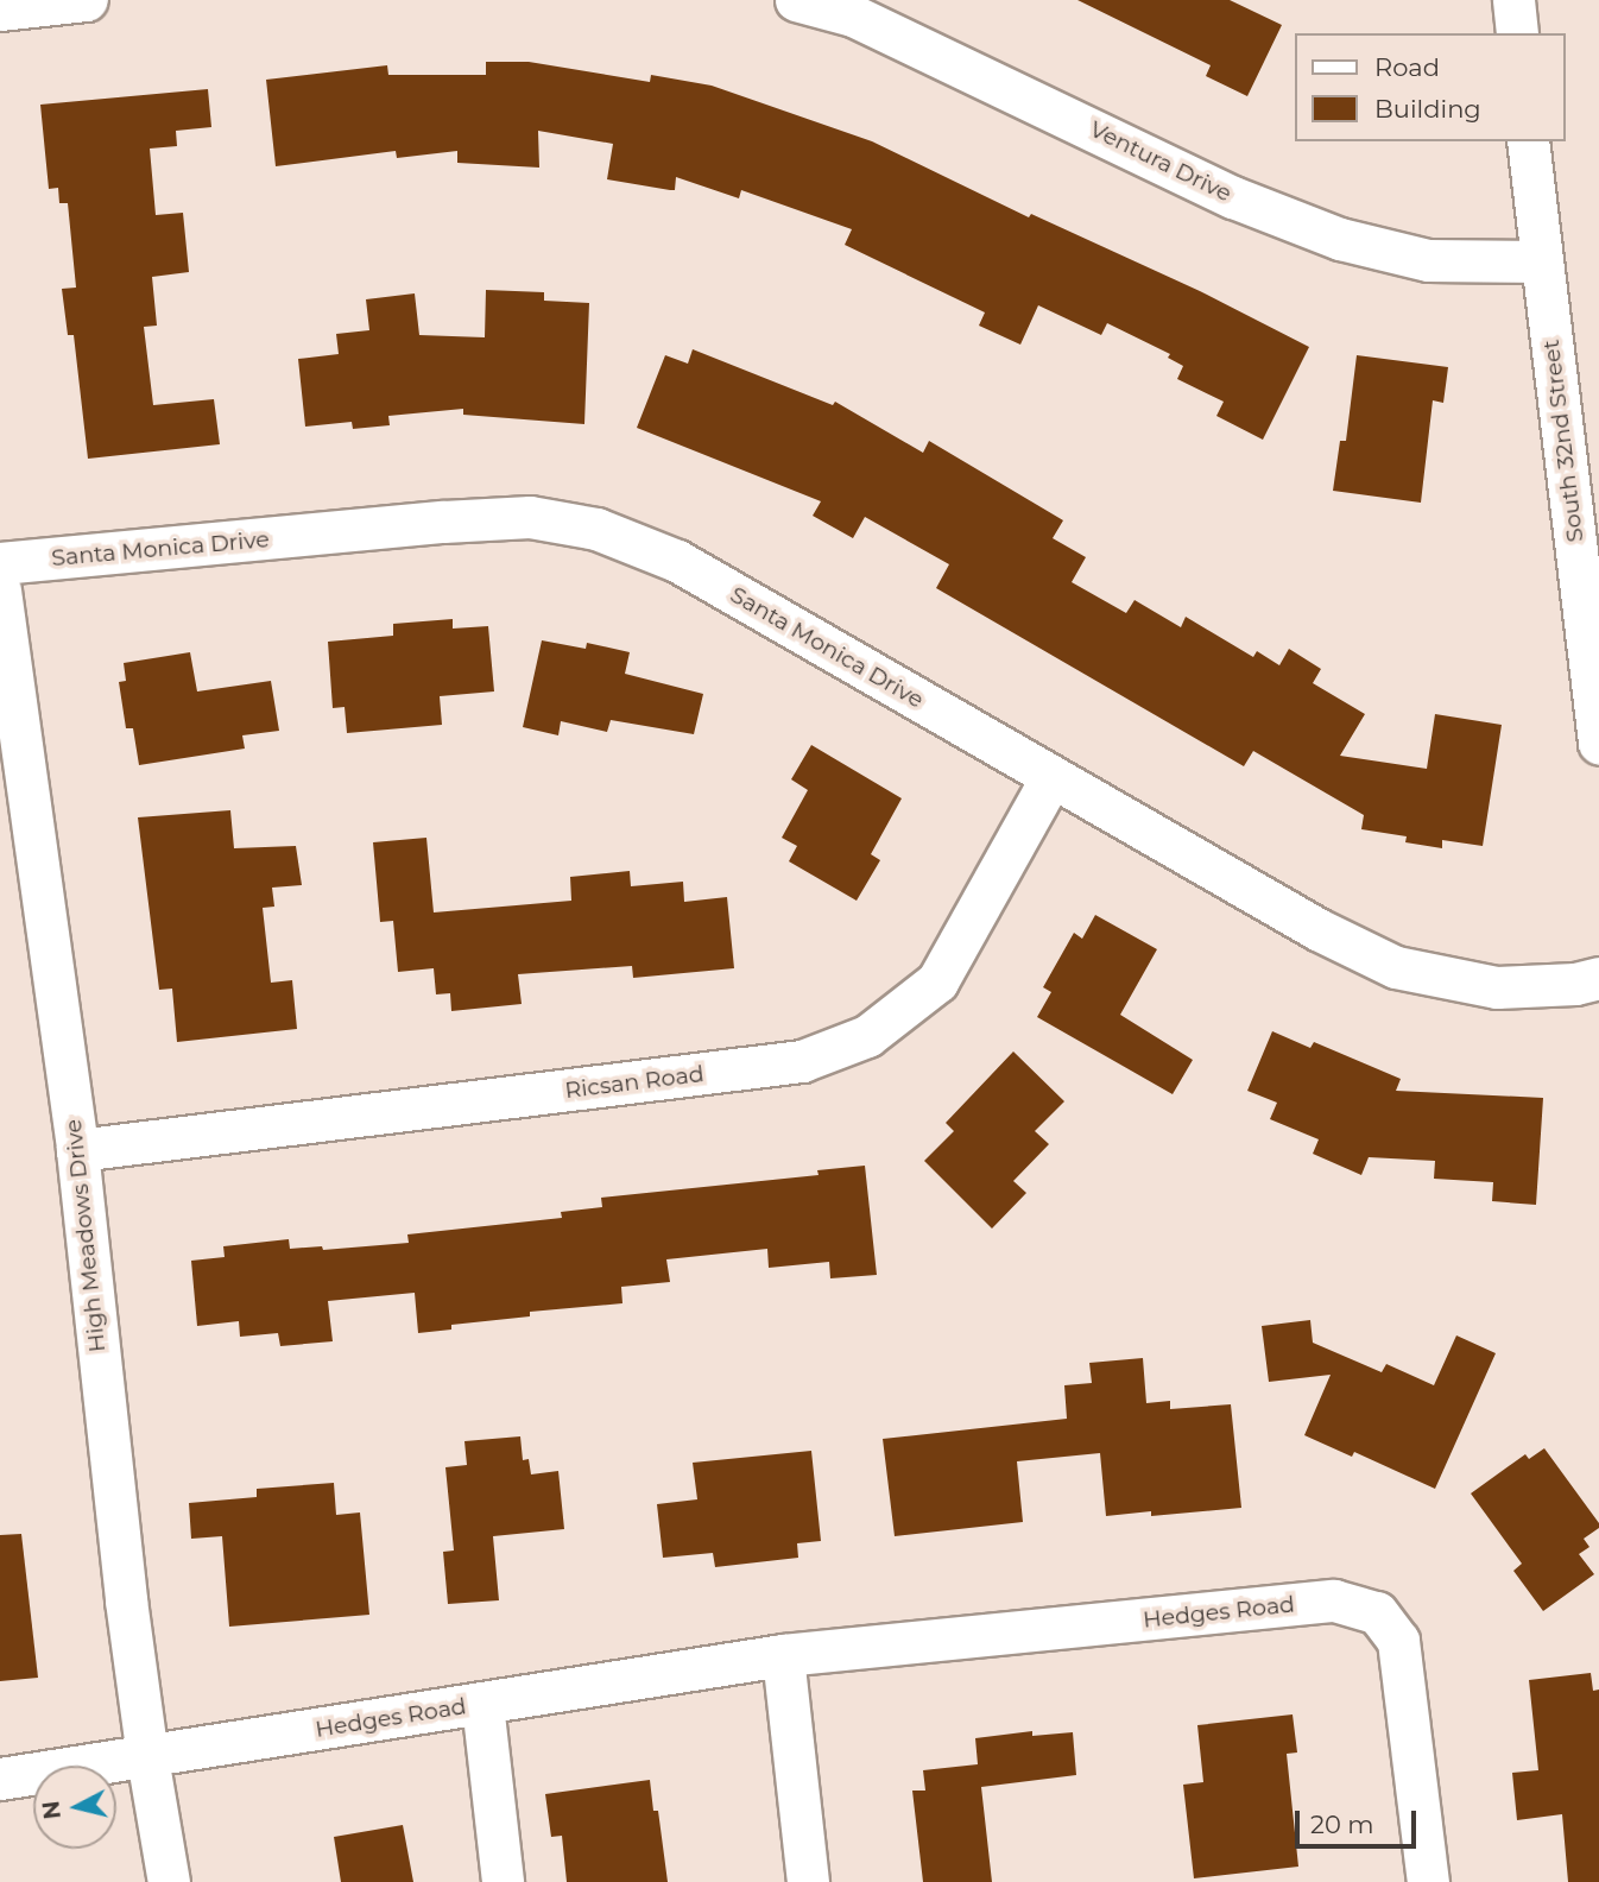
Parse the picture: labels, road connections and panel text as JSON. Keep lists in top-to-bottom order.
{
  "streets": {
    "street": [
      "Ventura Drive",
      "South 32nd Street",
      "Santa Monica Drive",
      "Ricsan Road",
      "High Meadows Drive",
      "Hedges Road"
    ]
  },
  "crossings": [
    ["Ventura Drive", "South 32nd Street"],
    ["Santa Monica Drive", "Ricsan Road"],
    ["Ricsan Road", "High Meadows Drive"],
    ["High Meadows Drive", "Hedges Road"]
  ],
  "legend": ["Road", "Building"],
  "scale_bar": "20 m",
  "north": "left"
}
